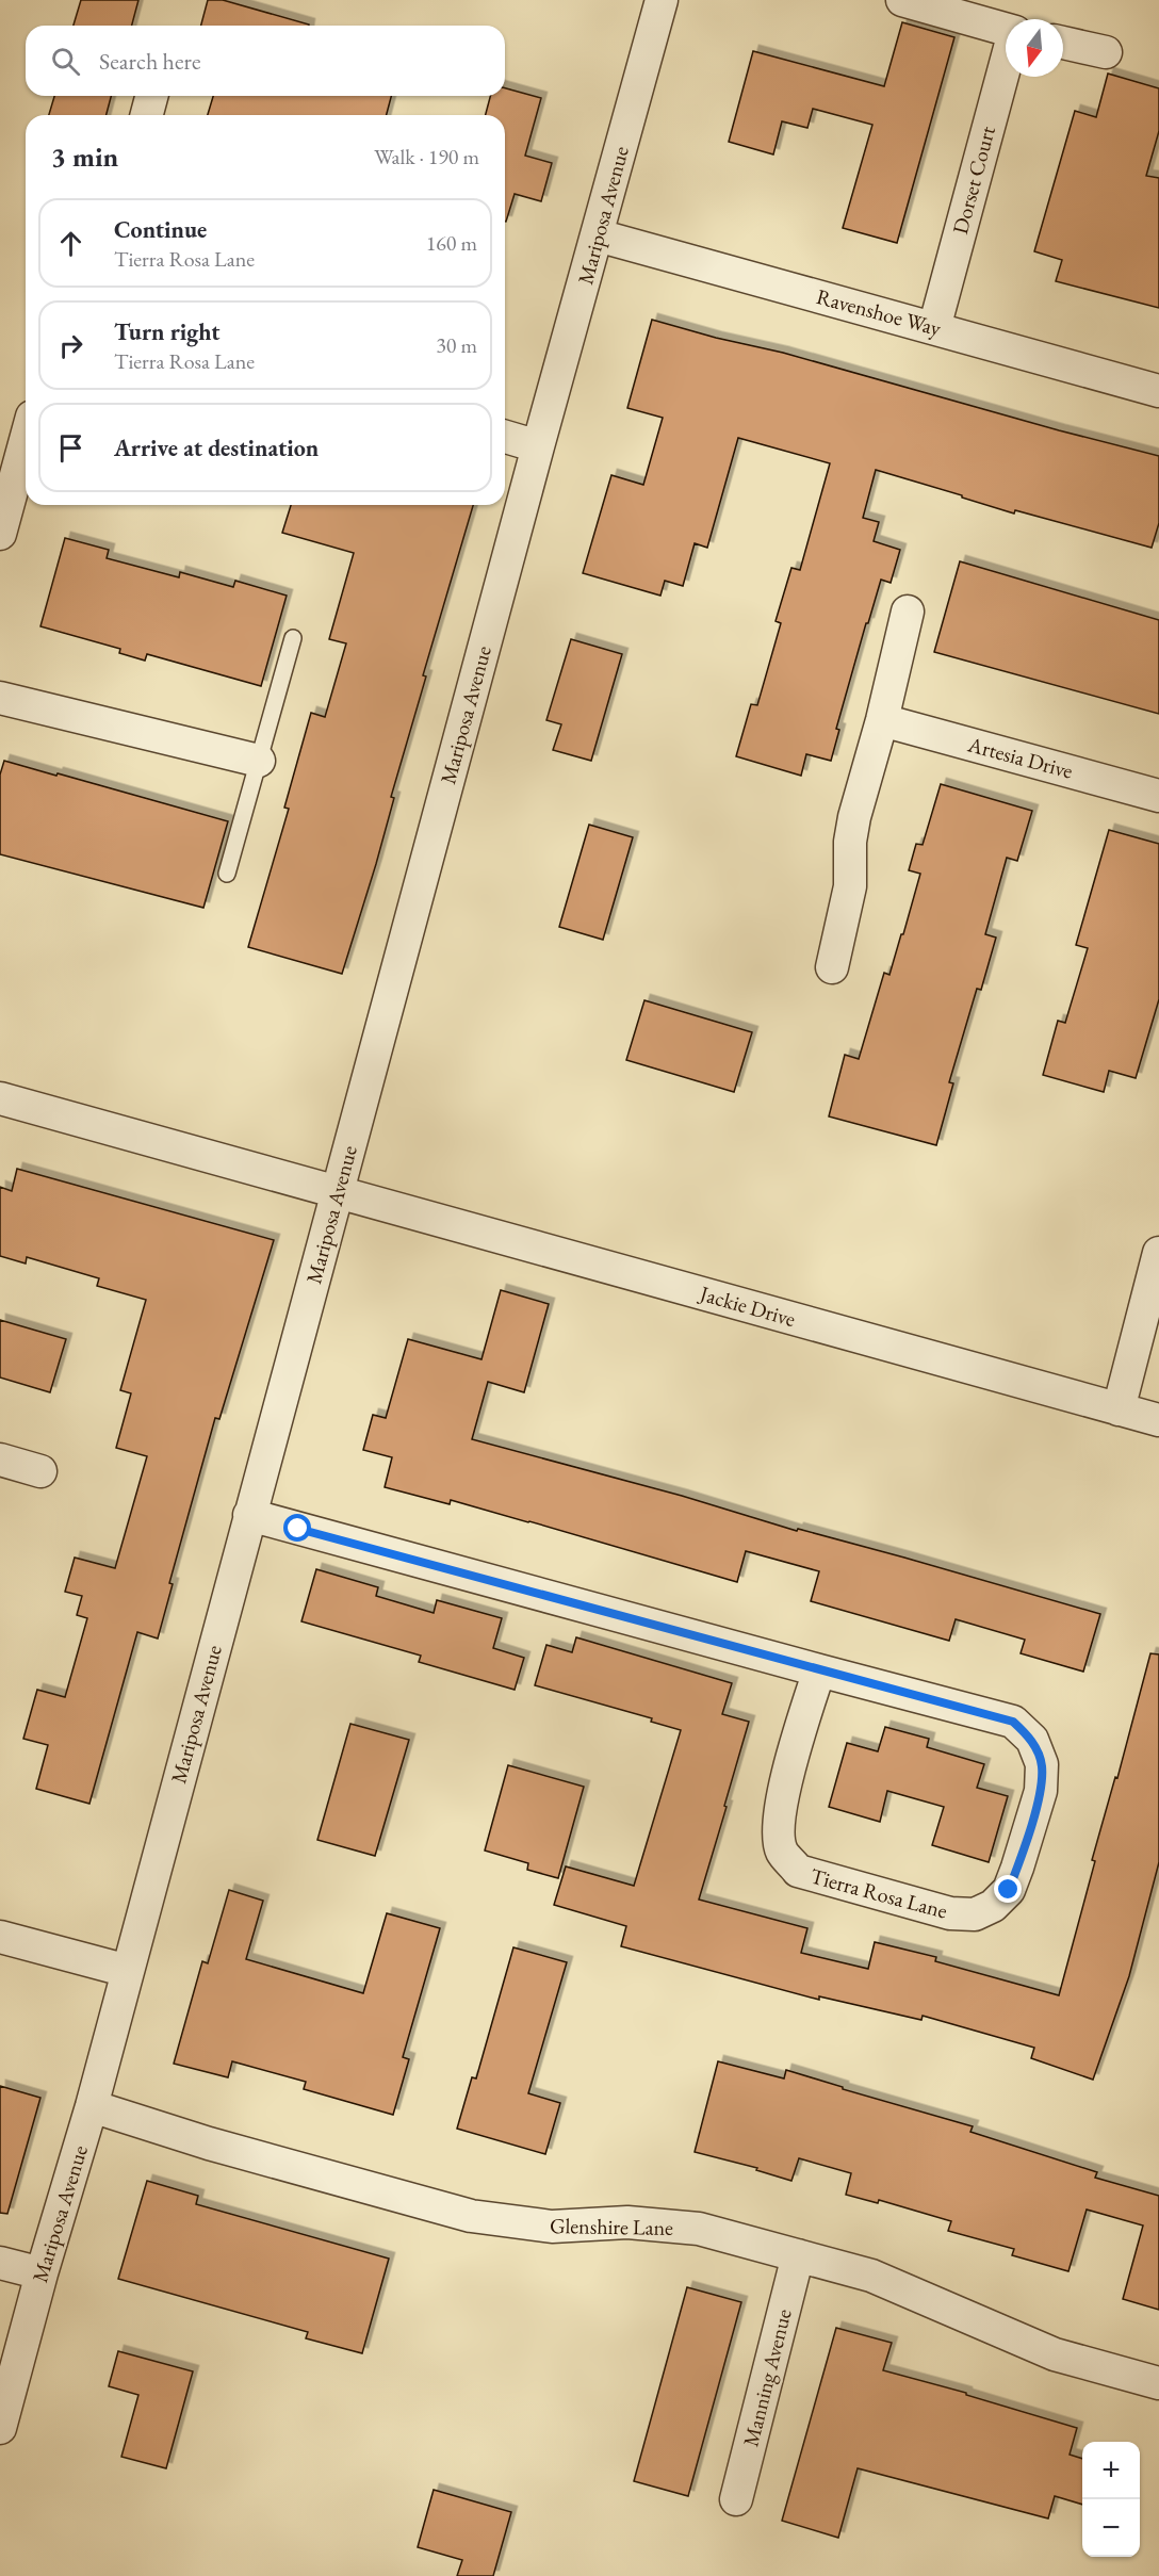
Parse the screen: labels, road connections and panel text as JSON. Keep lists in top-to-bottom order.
{
  "streets": {
    "street": [
      "Dorset Court",
      "Mariposa Avenue",
      "Ravenshoe Way",
      "Artesia Drive",
      "Jackie Drive",
      "Tierra Rosa Lane",
      "Glenshire Lane",
      "Manning Avenue"
    ]
  },
  "crossings": [
    ["Dorset Court", "Ravenshoe Way"],
    ["Mariposa Avenue", "Ravenshoe Way"],
    ["Mariposa Avenue", "Jackie Drive"],
    ["Mariposa Avenue", "Tierra Rosa Lane"],
    ["Mariposa Avenue", "Glenshire Lane"],
    ["Glenshire Lane", "Manning Avenue"]
  ],
  "north": "bottom",
  "page": {
    "search": "Search here",
    "heading": ["3 min", "Walk · 190 m"],
    "list": [
      ["Continue", "Tierra Rosa Lane", "160 m"],
      ["Turn right", "Tierra Rosa Lane", "30 m"],
      "Arrive at destination"
    ],
    "map_buttons": ["+", "−"]
  }
}
